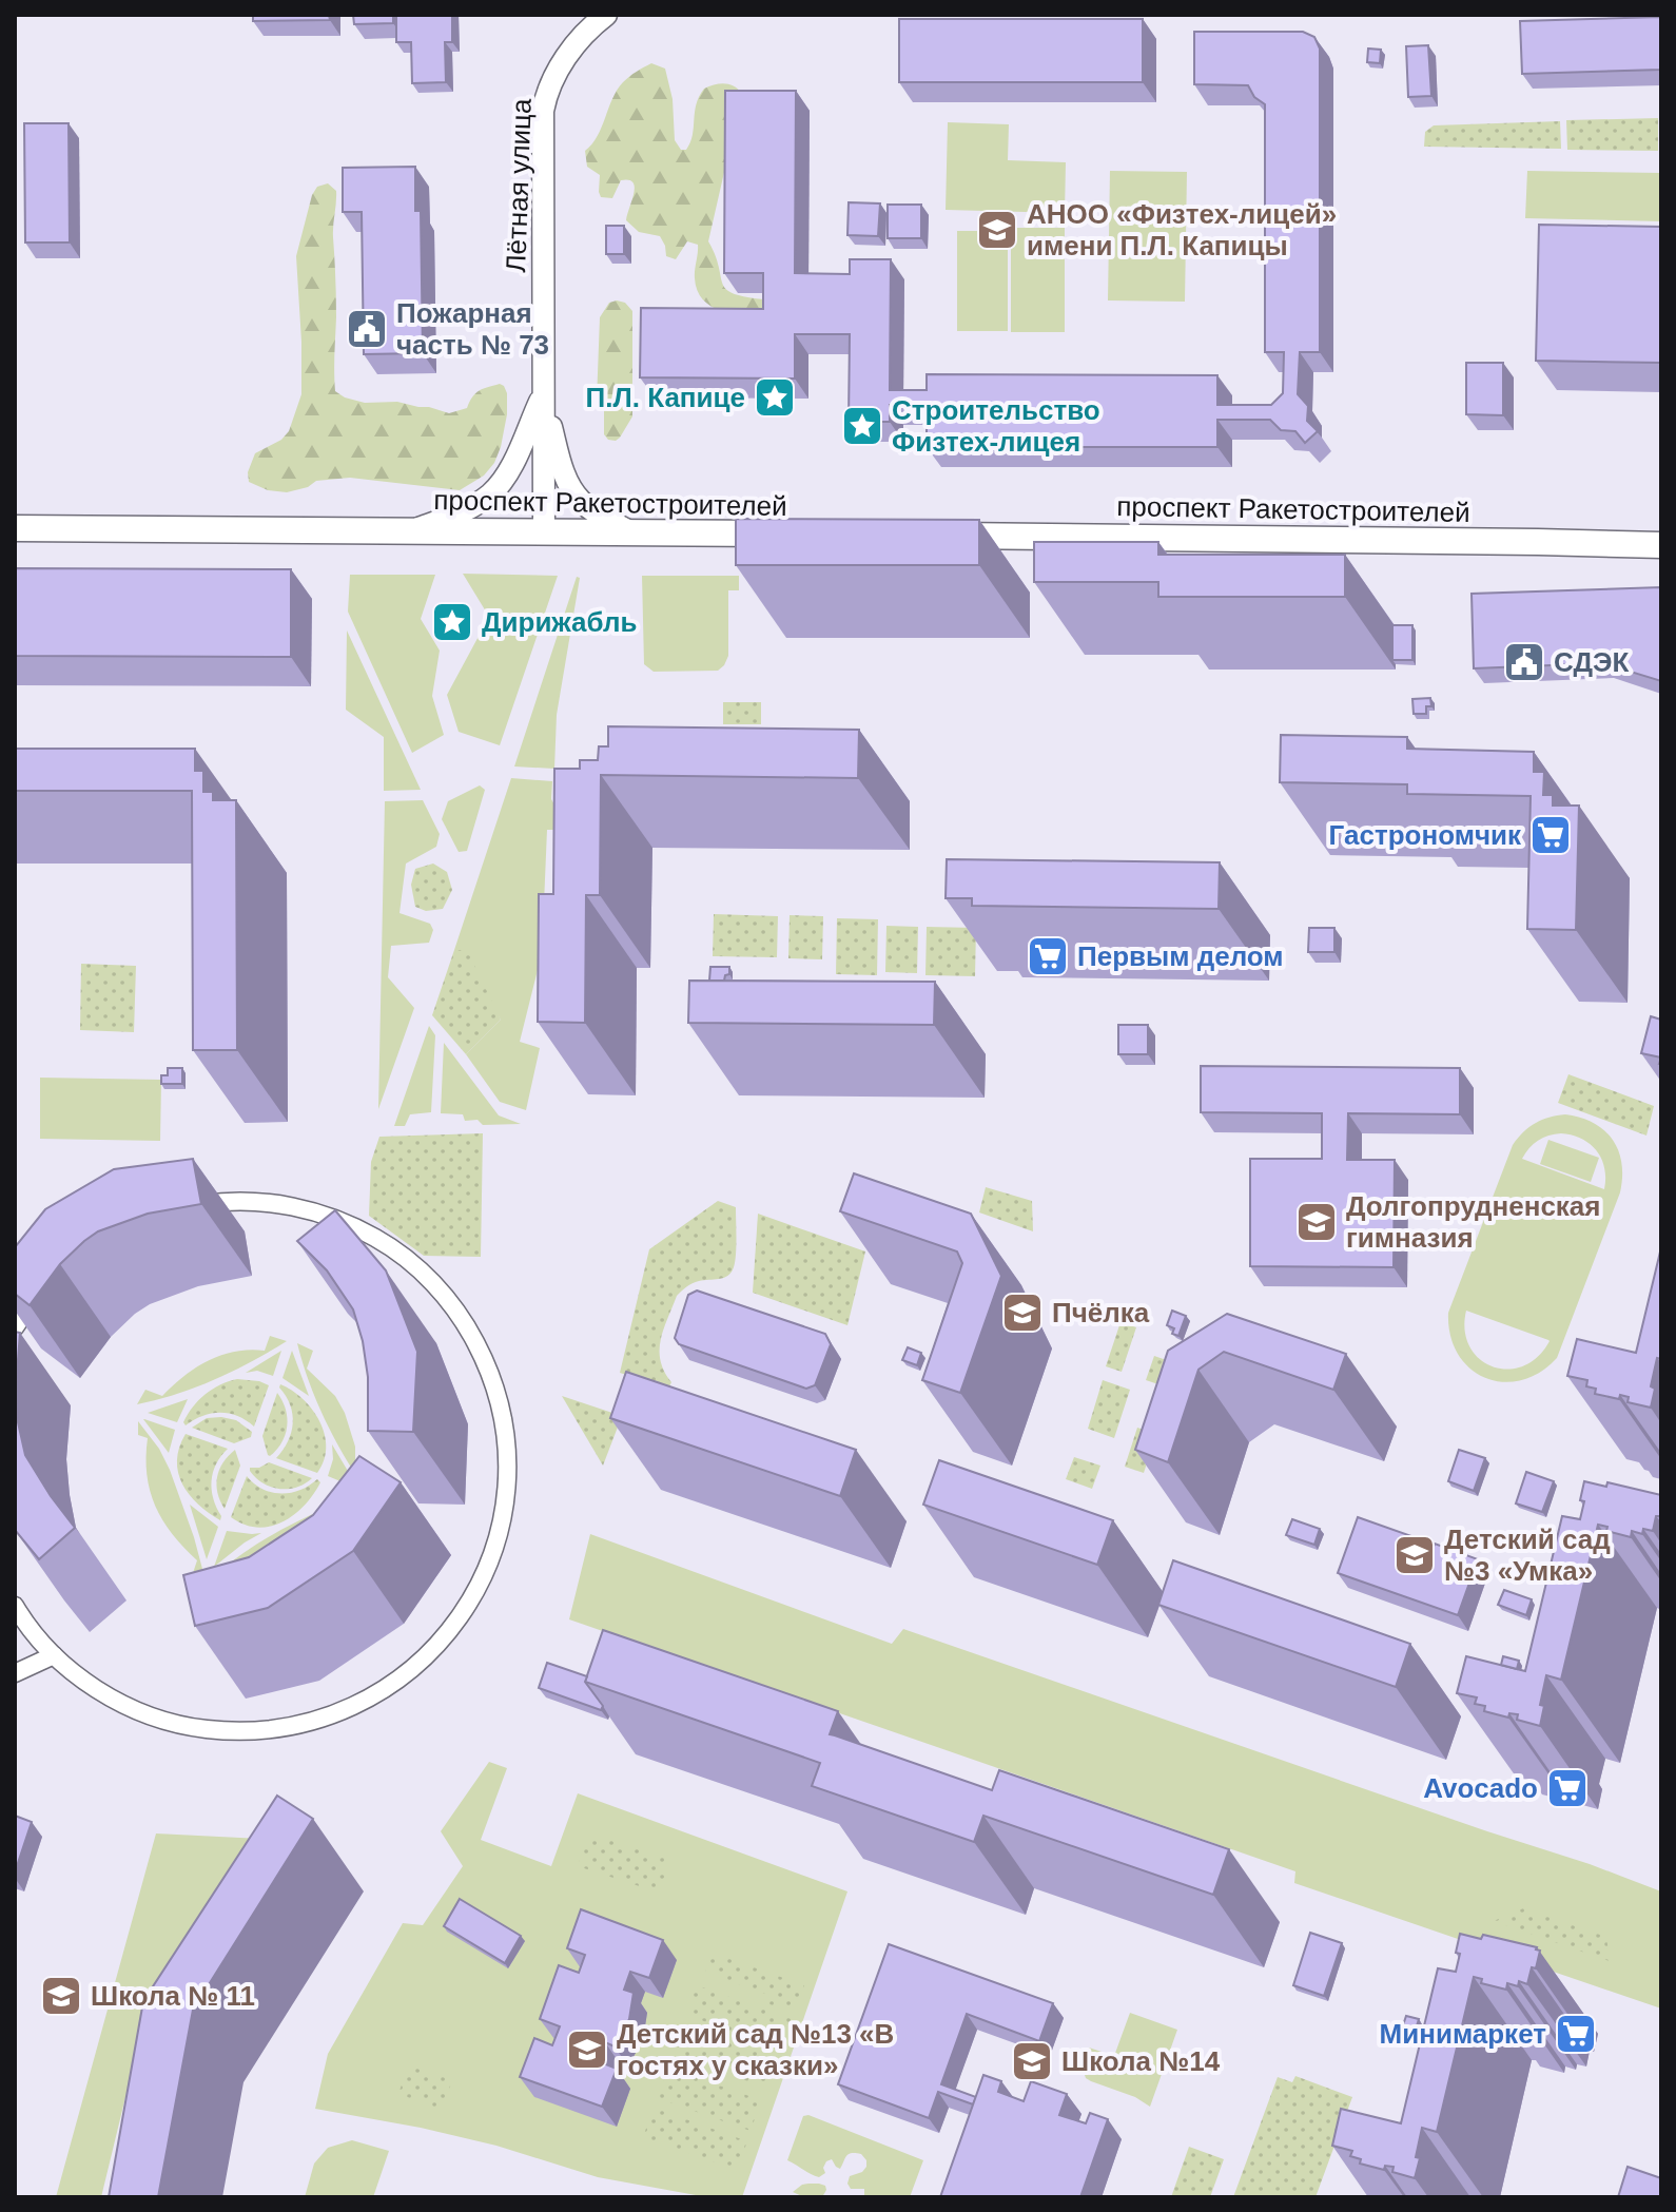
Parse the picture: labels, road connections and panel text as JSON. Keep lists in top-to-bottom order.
{
  "streets": {
    "main road": ["проспект Ракетостроителей"],
    "street": ["Лётная улица"]
  },
  "crossings": [
    ["Лётная улица", "проспект Ракетостроителей"]
  ],
  "places": {
    "school or university": [
      "АНОО «Физтех-лицей» имени П.Л. Капицы",
      "Долгопрудненская гимназия",
      "Пчёлка",
      "Детский сад №3 «Умка»",
      "Школа № 11",
      "Детский сад №13 «В гостях у сказки»",
      "Школа №14"
    ],
    "public building": ["Пожарная часть № 73", "СДЭК"],
    "place": ["П.Л. Капице", "Строительство Физтех-лицея", "Дирижабль"],
    "supermarket": [
      "Гастрономчик",
      "Первым делом",
      "Avocado",
      "Минимаркет"
    ]
  }
}
